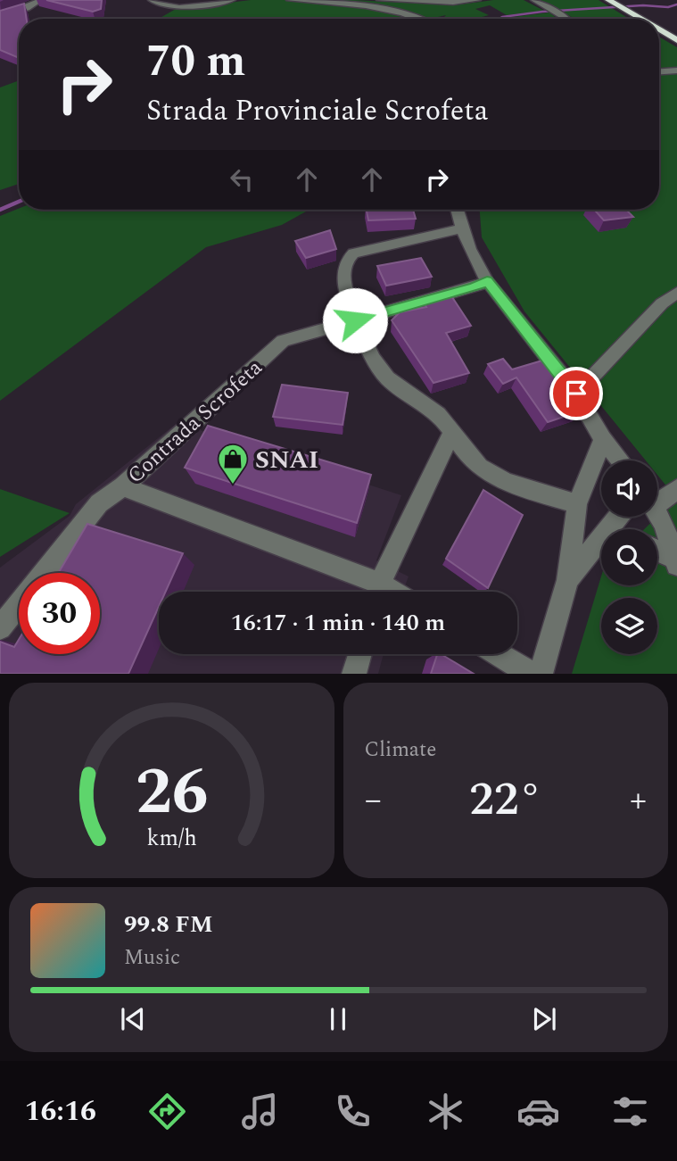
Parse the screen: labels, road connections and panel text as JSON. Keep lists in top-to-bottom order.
{
  "streets": {
    "street": ["Contrada Scrofeta"]
  },
  "places": {
    "shop": ["SNAI"]
  },
  "page": {
    "turn": ["70 m", "Strada Provinciale Scrofeta"],
    "limit": "30",
    "trip": "16:17 · 1 min · 140 m",
    "tile": "Climate",
    "heat": ["−", "22°", "+"],
    "song": ["99.8 FM", "Music"],
    "tabs": "16:16",
    "gauge": ["26", "km/h"]
  }
}
